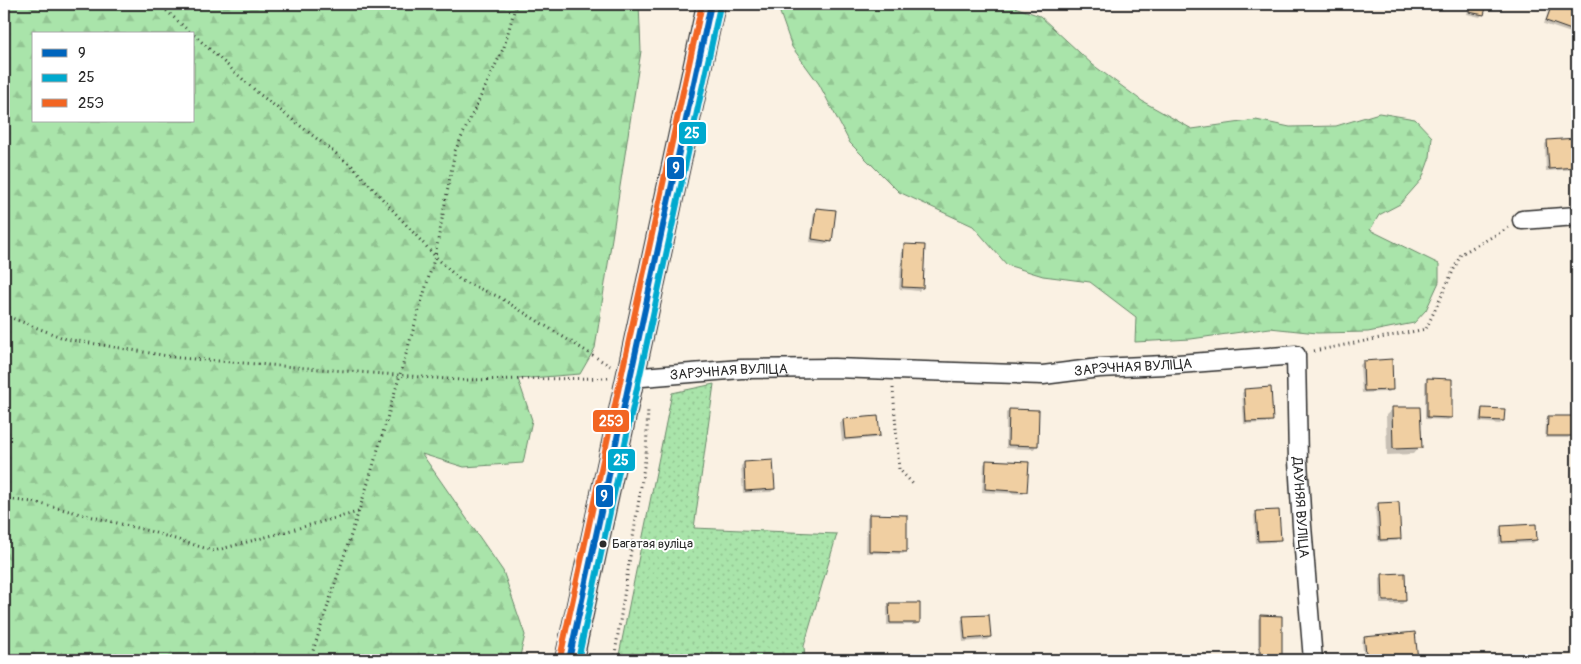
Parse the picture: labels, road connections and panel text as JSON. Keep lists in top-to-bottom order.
{
  "streets": {
    "street": ["ЗАРЭЧНАЯ ВУЛІЦА", "ДАЎНЯЯ ВУЛІЦА"]
  },
  "crossings": [
    ["ЗАРЭЧНАЯ ВУЛІЦА", "ДАЎНЯЯ ВУЛІЦА"]
  ],
  "places": ["Багатая вуліца"],
  "lines": ["transit line 9", "transit line 25Э", "transit line 25"],
  "legend": ["9", "25", "25Э"]
}
